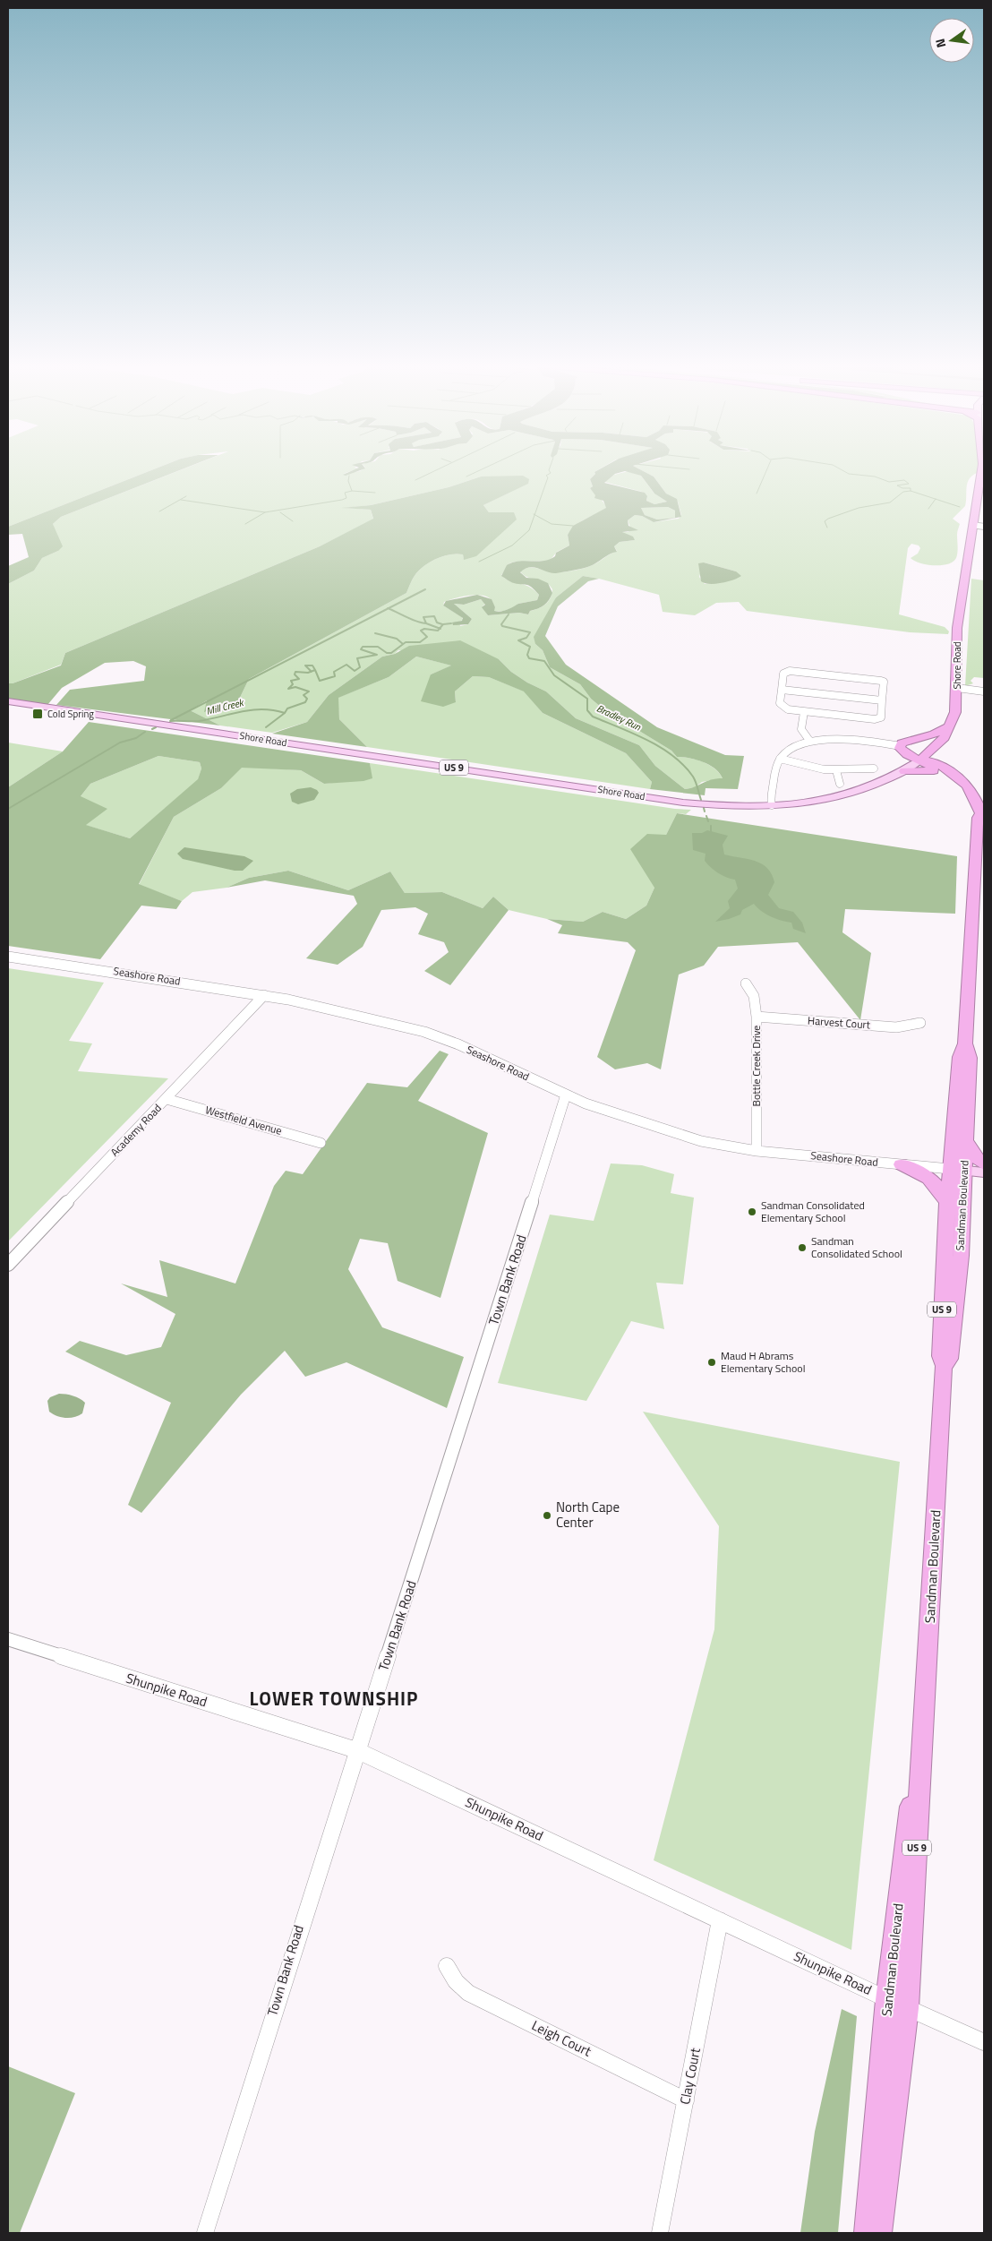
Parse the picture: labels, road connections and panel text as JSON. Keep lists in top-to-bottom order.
{
  "streets": {
    "highway": ["Shore Road", "US 9", "Sandman Boulevard"],
    "main road": ["Seashore Road"],
    "street": [
      "Harvest Court",
      "Bottle Creek Drive",
      "Westfield Avenue",
      "Academy Road",
      "Town Bank Road",
      "Shunpike Road",
      "Leigh Court",
      "Clay Court"
    ]
  },
  "crossings": [
    ["Shore Road", "US 9"],
    ["Shore Road", "Sandman Boulevard"],
    ["US 9", "Sandman Boulevard"],
    ["Seashore Road", "Bottle Creek Drive"],
    ["Seashore Road", "Academy Road"],
    ["Seashore Road", "Sandman Boulevard"],
    ["Seashore Road", "Town Bank Road"],
    ["Harvest Court", "Bottle Creek Drive"],
    ["Westfield Avenue", "Academy Road"],
    ["Sandman Boulevard", "Shunpike Road"],
    ["Town Bank Road", "Shunpike Road"],
    ["Shunpike Road", "Clay Court"],
    ["Leigh Court", "Clay Court"]
  ],
  "districts": ["LOWER TOWNSHIP"],
  "water": ["Mill Creek", "Bradley Run"],
  "places": {
    "transit": ["Cold Spring"],
    "other": [
      "Sandman Consolidated Elementary School",
      "Sandman Consolidated School",
      "Maud H Abrams Elementary School",
      "North Cape Center"
    ]
  },
  "north": "left"
}
